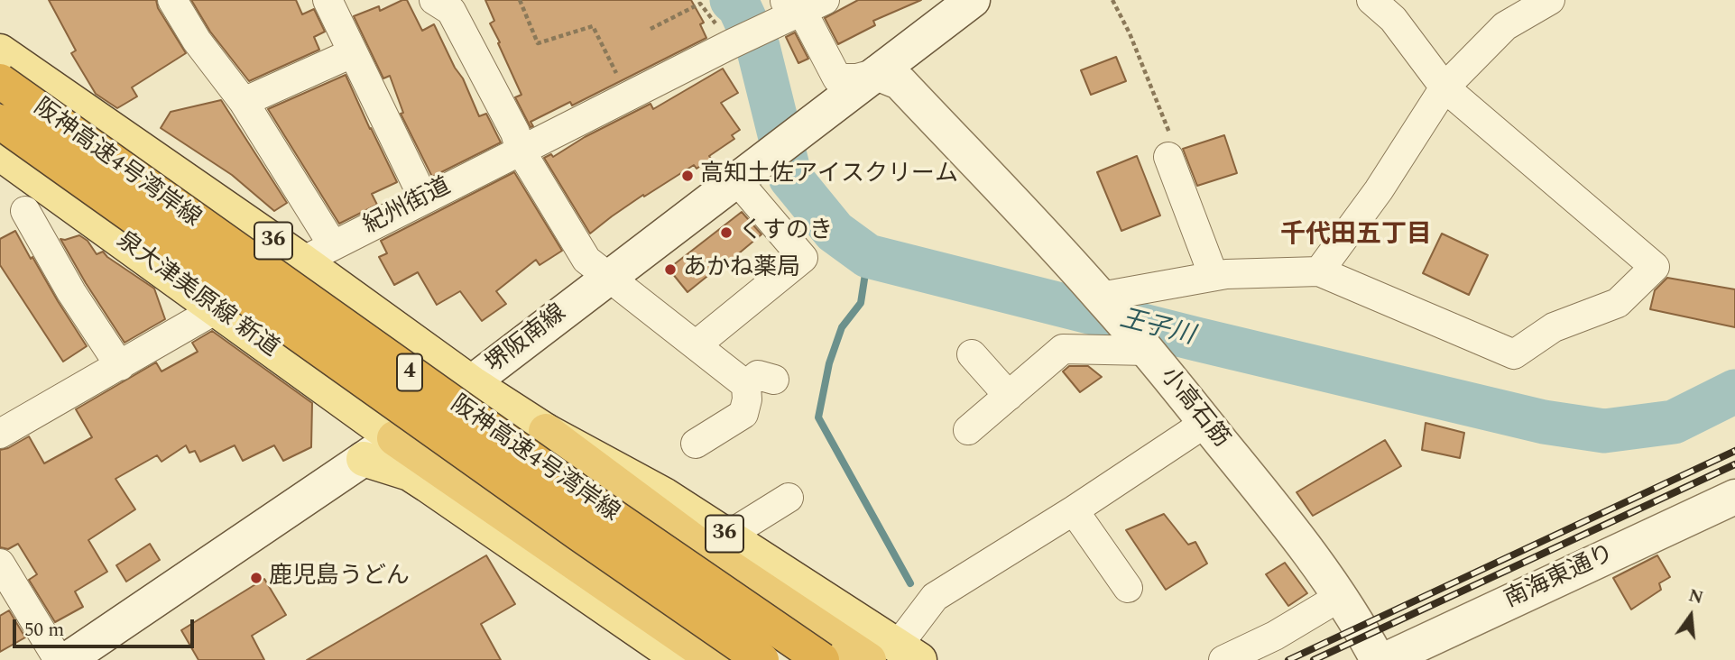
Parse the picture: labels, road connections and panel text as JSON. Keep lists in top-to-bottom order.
{
  "streets": {
    "highway": ["阪神高速4号湾岸線", "4"],
    "main road": ["36", "泉大津美原線 新道"],
    "street": [
      "紀州街道",
      "堺阪南線",
      "小高石筋",
      "南海東通り"
    ]
  },
  "crossings": [
    ["紀州街道", "36"],
    ["紀州街道", "泉大津美原線 新道"],
    ["36", "堺阪南線"],
    ["泉大津美原線 新道", "堺阪南線"],
    ["堺阪南線", "小高石筋"]
  ],
  "districts": ["千代田五丁目"],
  "water": ["王子川"],
  "places": [
    "高知土佐アイスクリーム",
    "くすのき",
    "あかね薬局",
    "鹿児島うどん"
  ],
  "scale_bar": "50 m",
  "north": "top"
}
